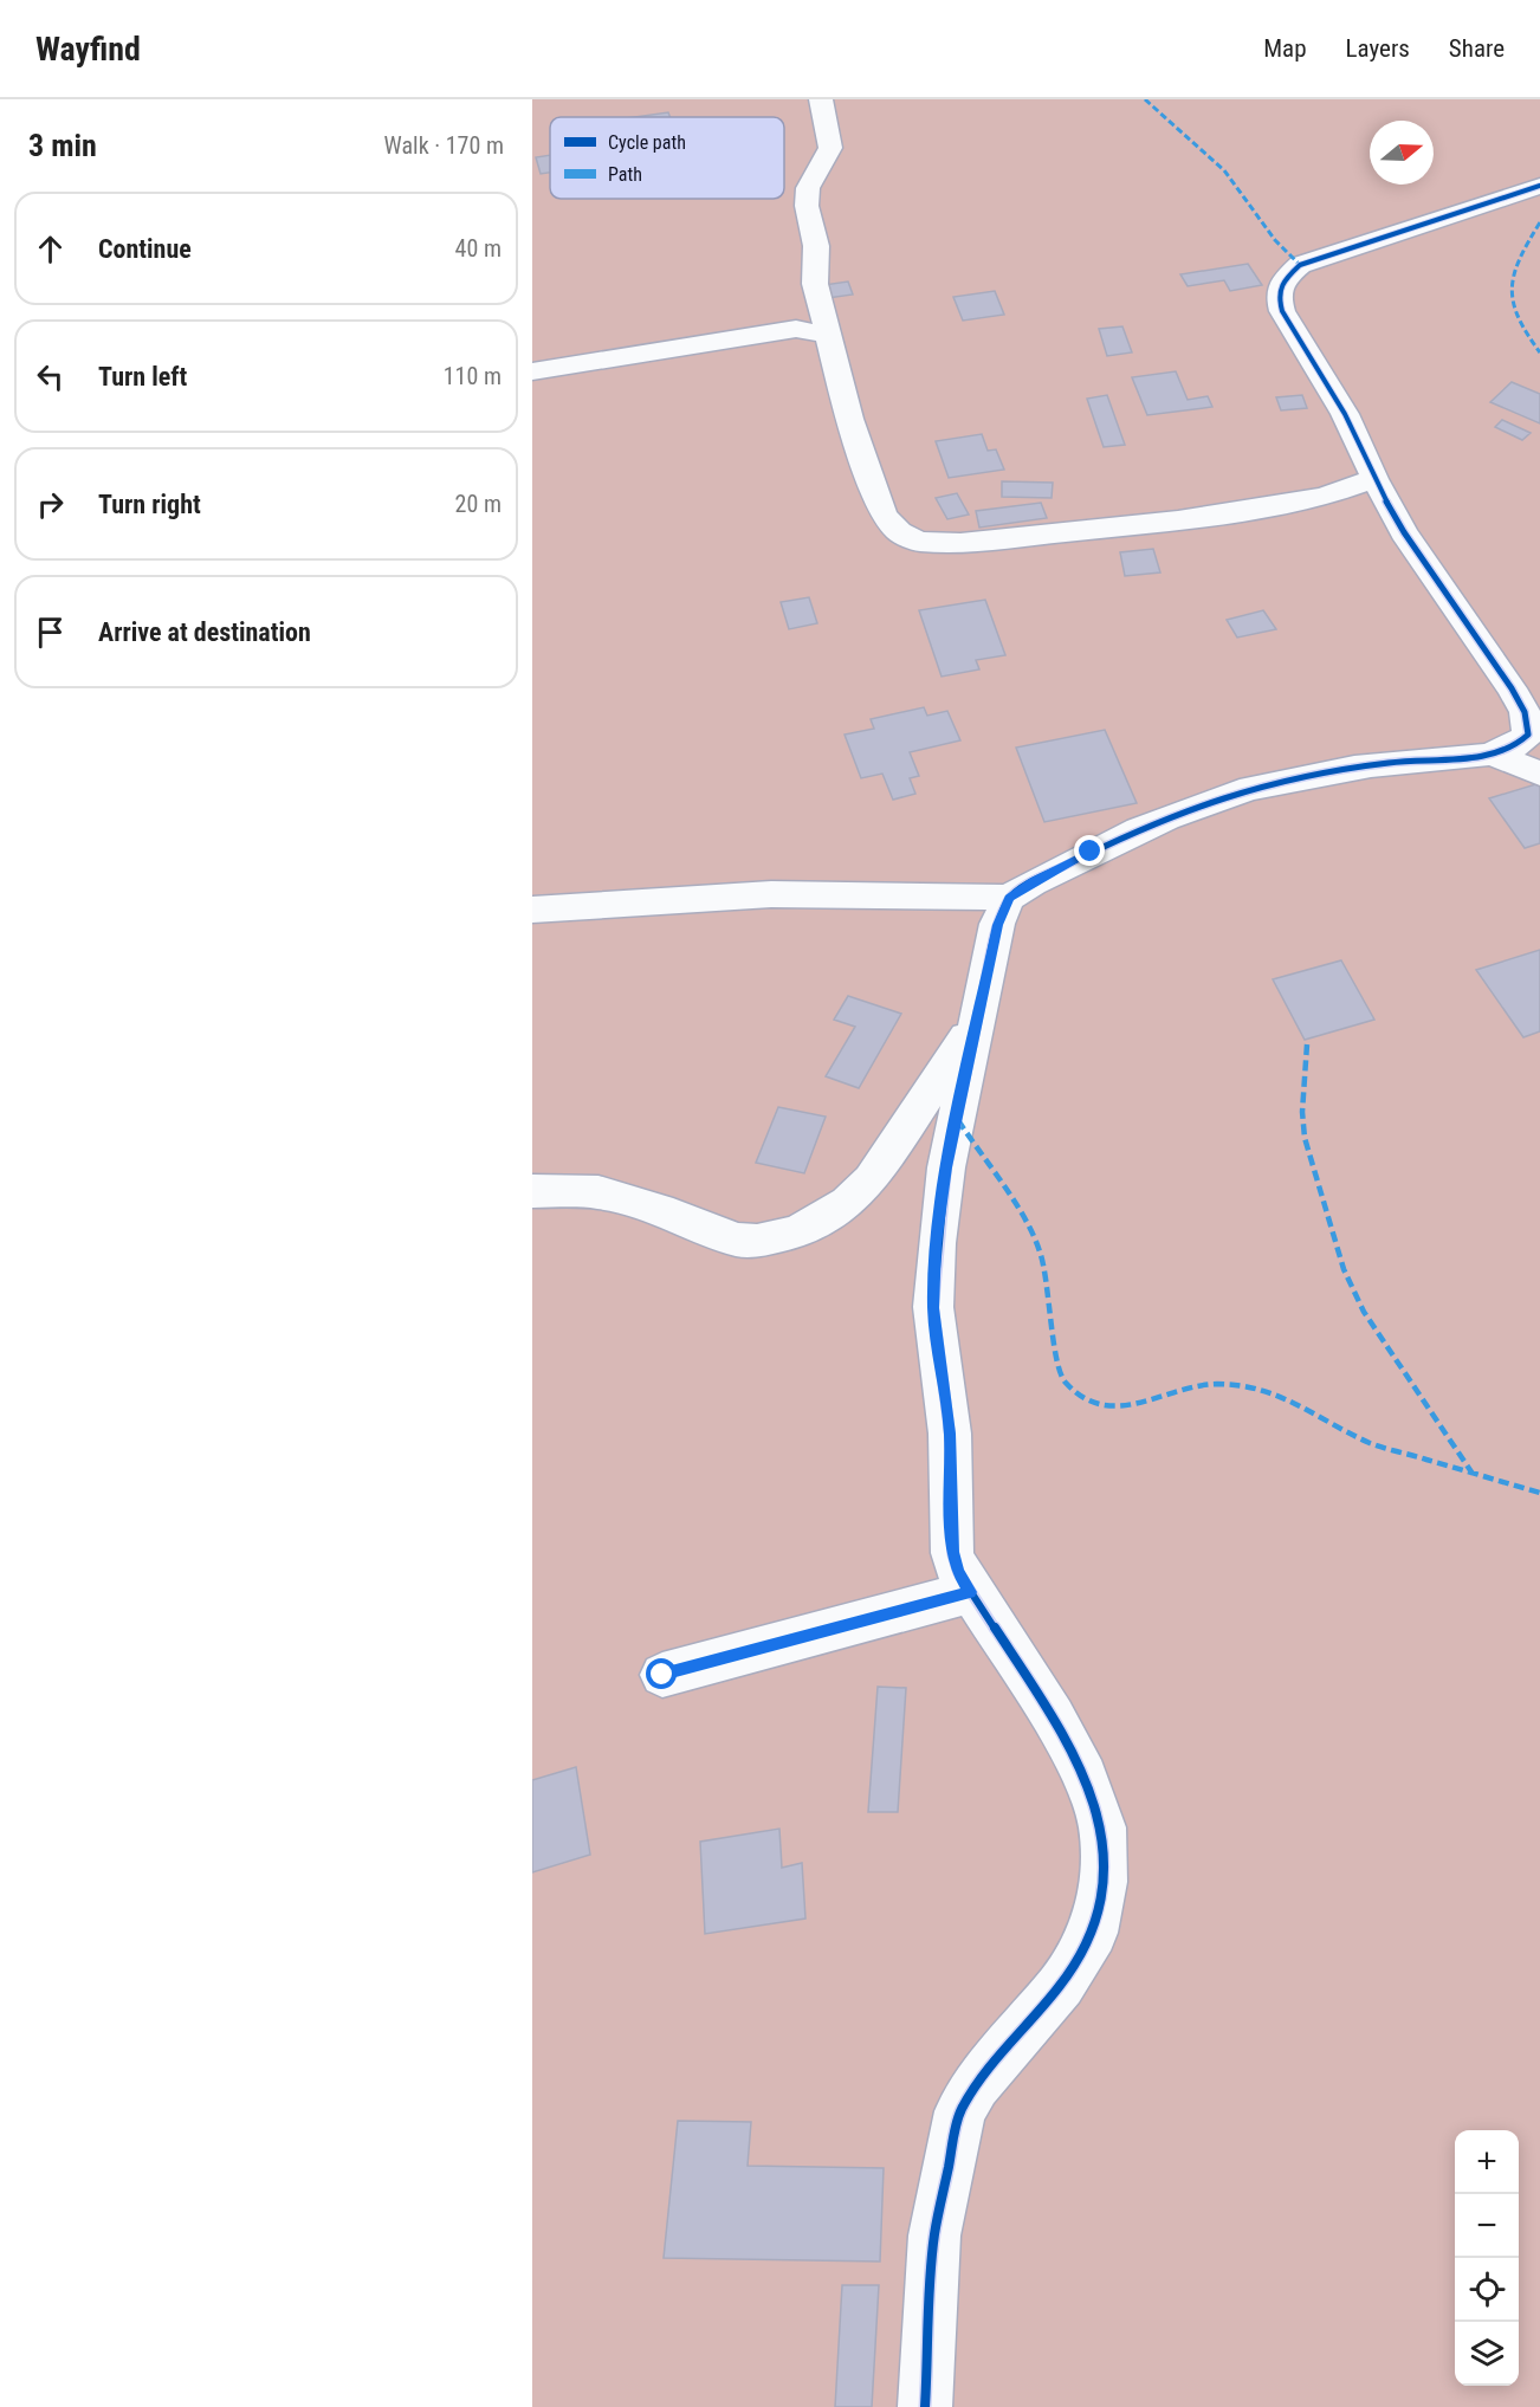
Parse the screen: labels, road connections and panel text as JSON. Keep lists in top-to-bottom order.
{
  "legend": ["Cycle path", "Path"],
  "north": "right",
  "page": {
    "header": "Wayfind",
    "nav": ["Map", "Layers", "Share"],
    "heading": ["3 min", "Walk · 170 m"],
    "list": [
      ["Continue", "40 m"],
      ["Turn left", "110 m"],
      ["Turn right", "20 m"],
      "Arrive at destination"
    ],
    "map_buttons": ["+", "−"]
  }
}
